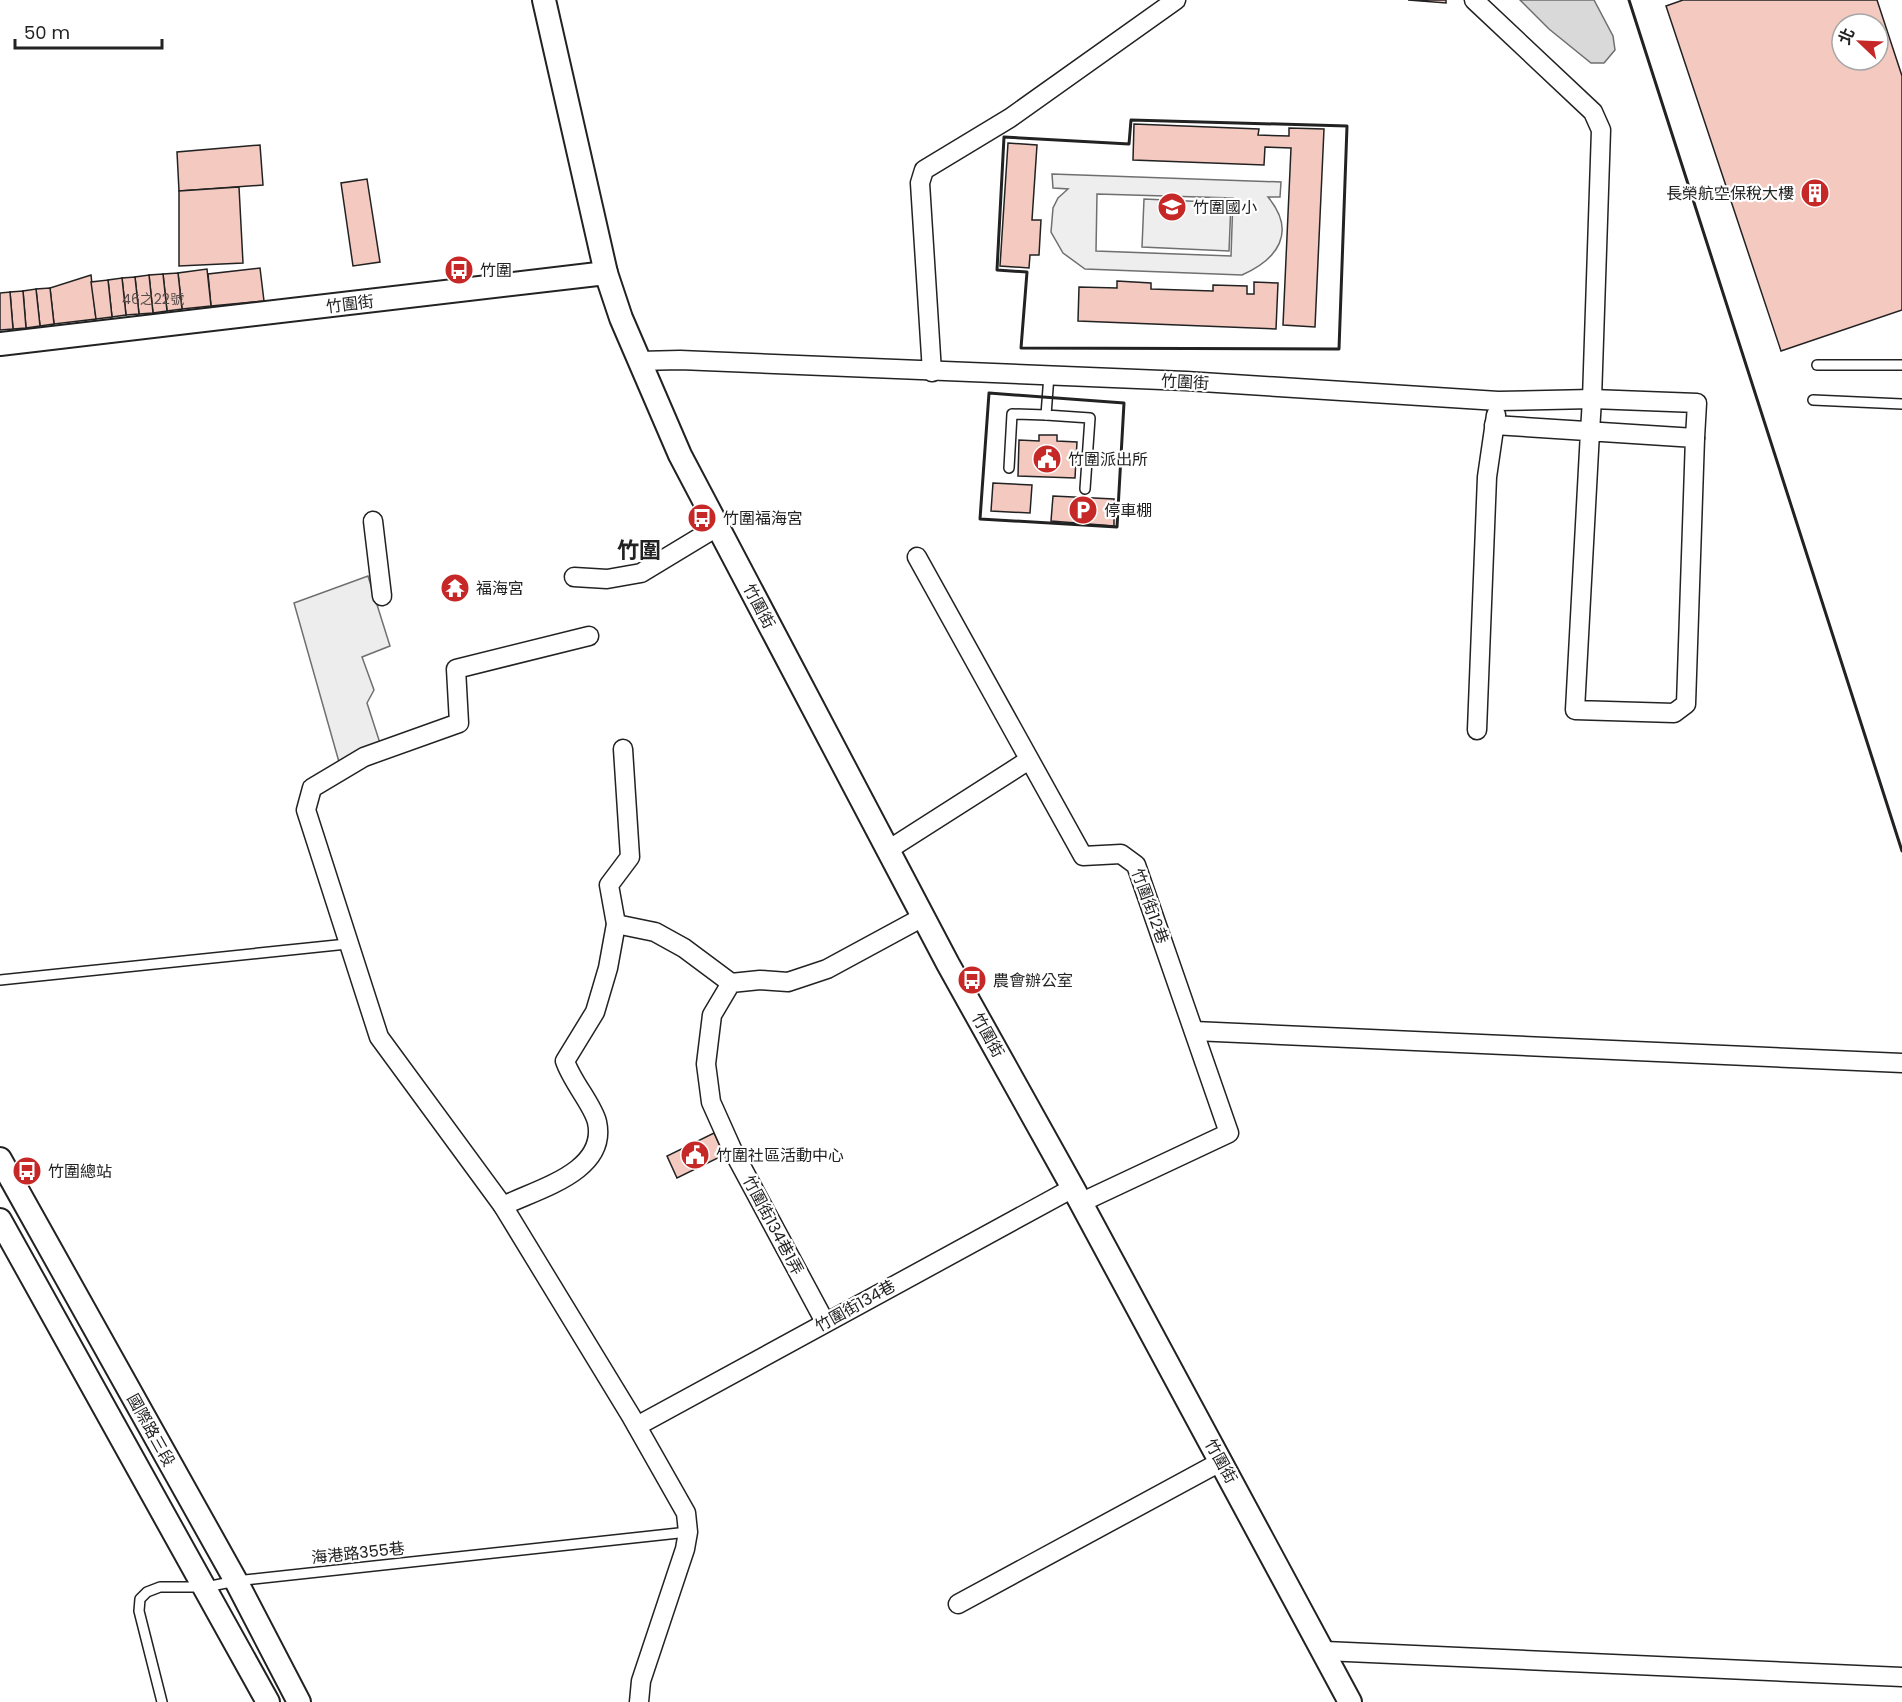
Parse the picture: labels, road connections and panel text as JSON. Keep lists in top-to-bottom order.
{
  "streets": {
    "street": [
      "竹圍街",
      "竹圍街12巷",
      "竹圍街134巷1弄",
      "竹圍街134巷",
      "國際路三段"
    ],
    "lane": ["海港路355巷"]
  },
  "crossings": [
    ["竹圍街", "竹圍街12巷"],
    ["竹圍街", "竹圍街134巷"],
    ["竹圍街12巷", "竹圍街134巷"],
    ["竹圍街134巷1弄", "竹圍街134巷"],
    ["國際路三段", "海港路355巷"]
  ],
  "districts": ["竹圍"],
  "places": {
    "building": ["長榮航空保稅大樓"],
    "school or university": ["竹圍國小"],
    "bus stop": [
      "竹圍",
      "竹圍福海宮",
      "農會辦公室",
      "竹圍總站"
    ],
    "public building": ["竹圍派出所", "竹圍社區活動中心"],
    "parking": ["停車棚"],
    "temple": ["福海宮"]
  },
  "house_numbers": ["46之22號"],
  "scale_bar": "50 m",
  "north": "top left"
}
